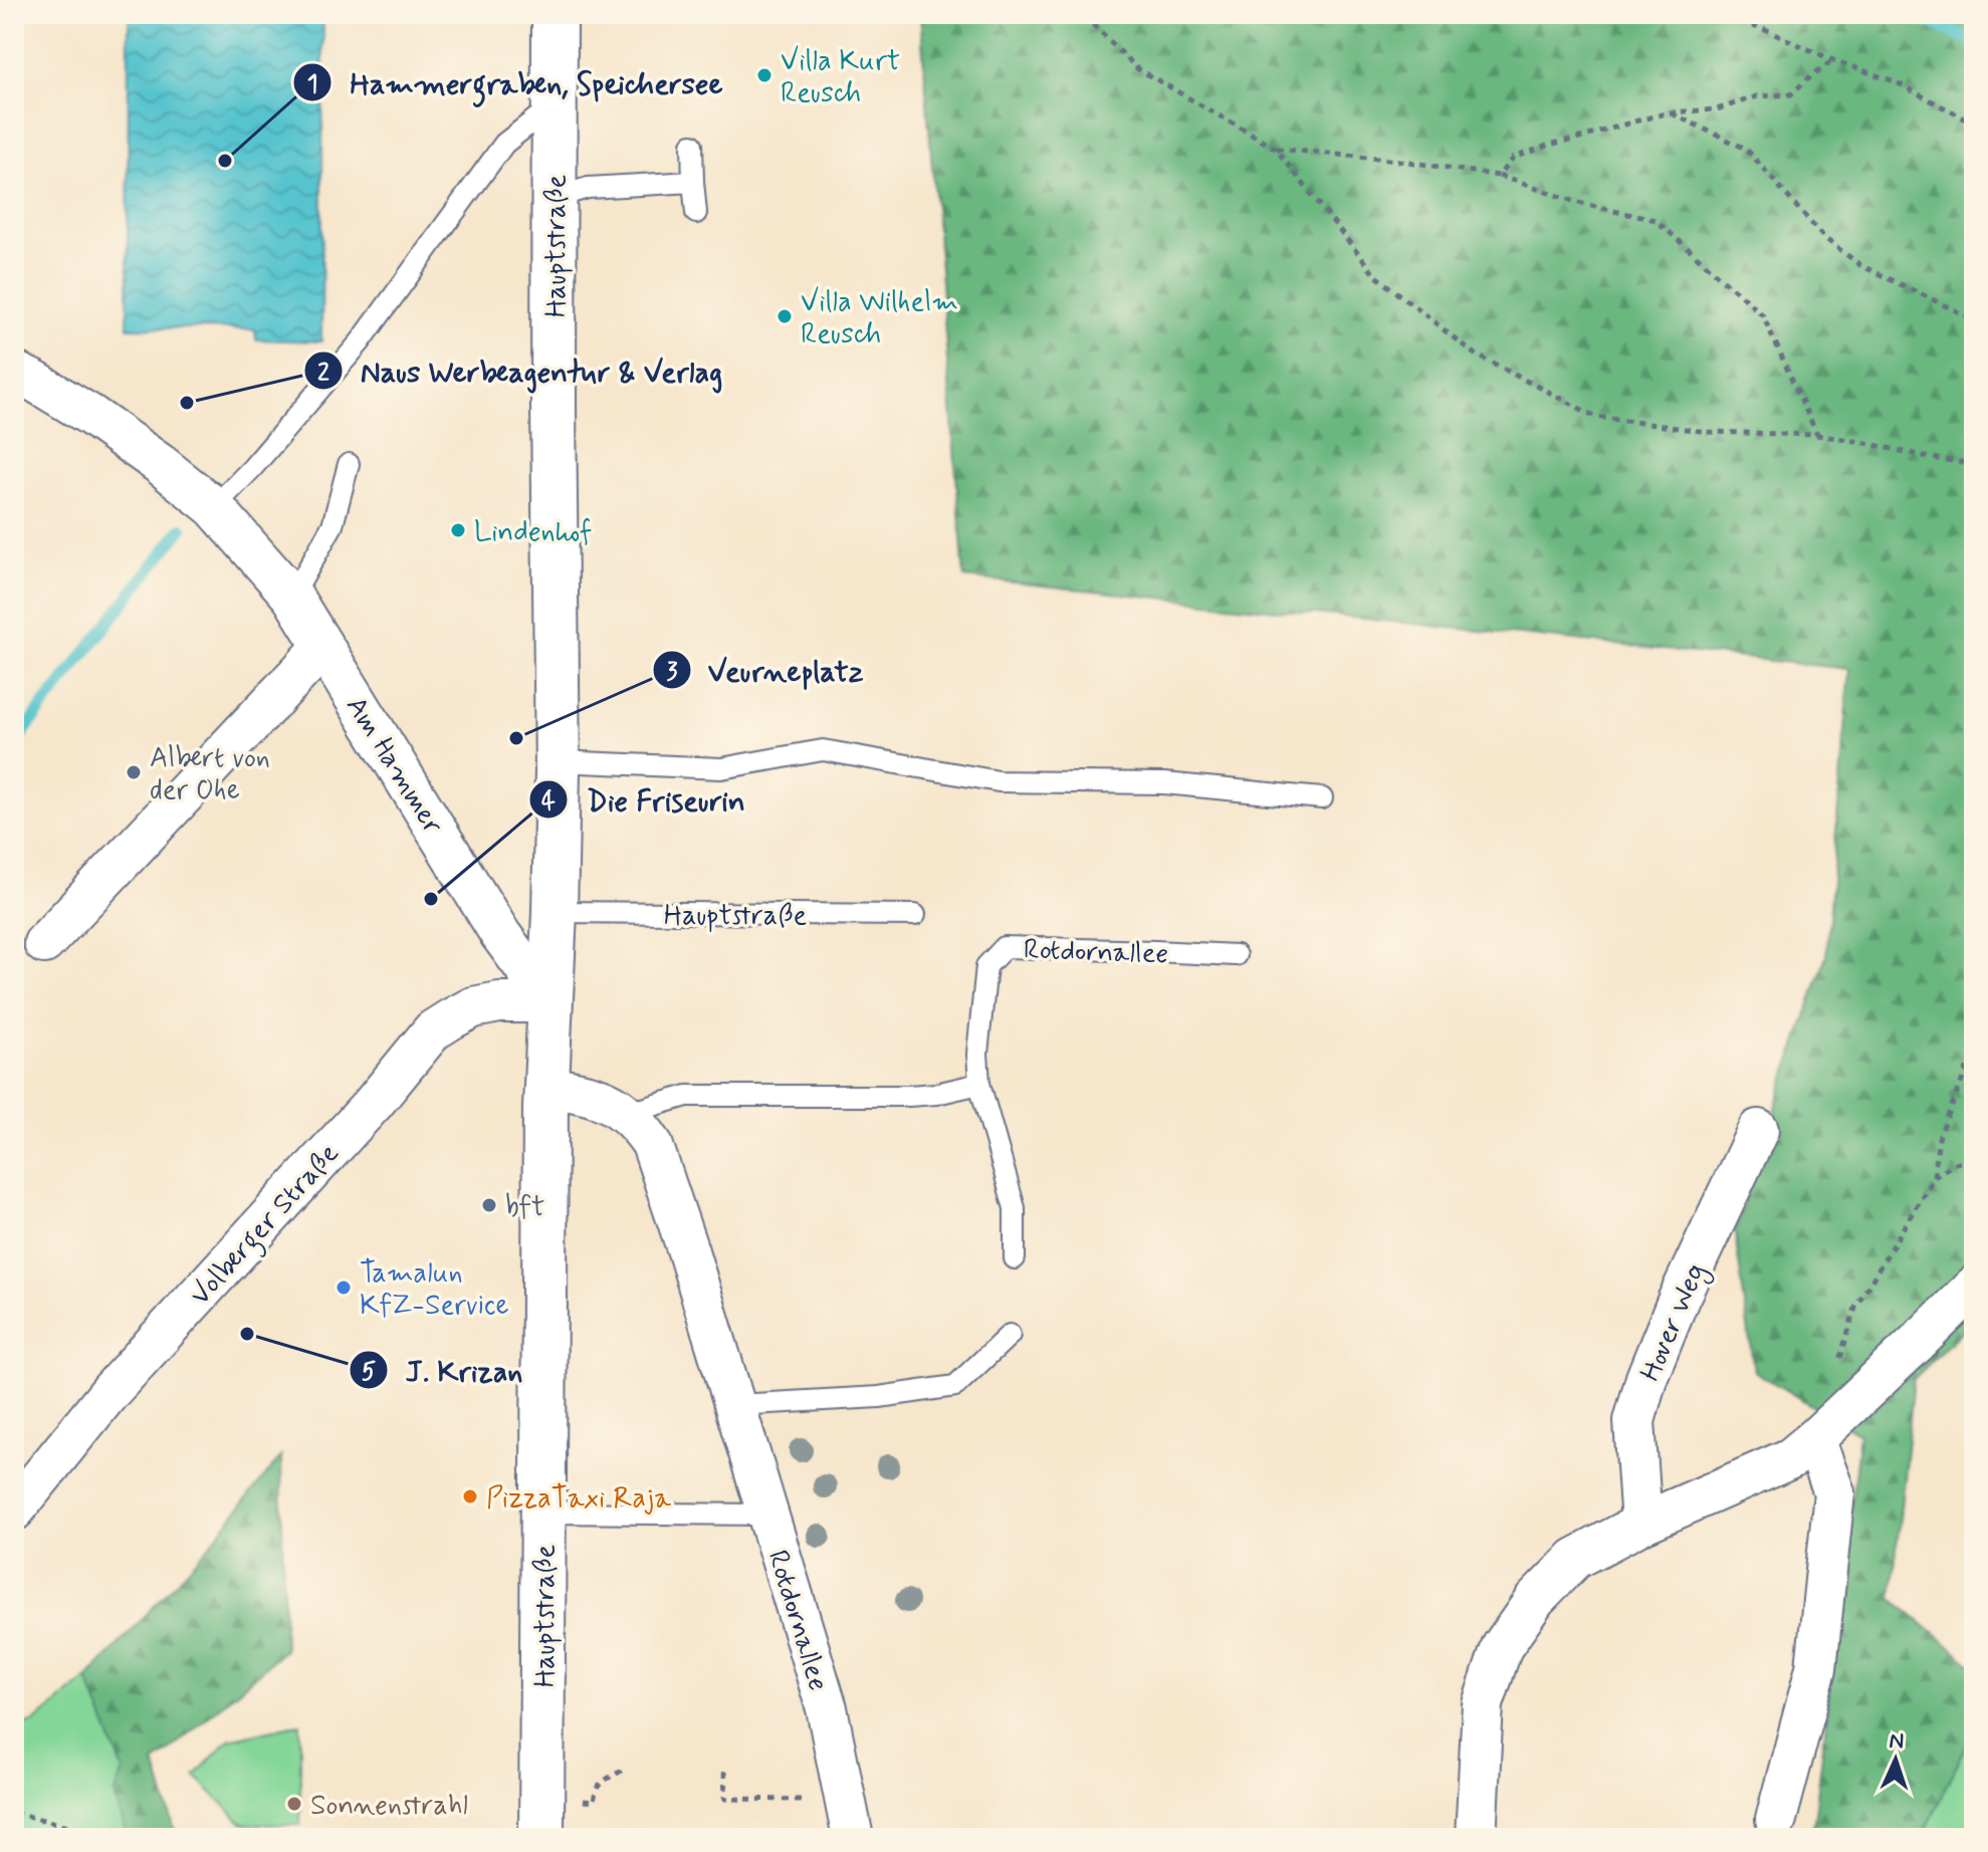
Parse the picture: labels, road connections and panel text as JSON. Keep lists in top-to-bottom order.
{
  "streets": {
    "main road": ["Hauptstraße"],
    "street": [
      "Am Hammer",
      "Rotdornallee",
      "Volberger Straße",
      "Hover Weg"
    ]
  },
  "crossings": [
    ["Hauptstraße", "Am Hammer"],
    ["Hauptstraße", "Rotdornallee"],
    ["Hauptstraße", "Volberger Straße"],
    ["Am Hammer", "Volberger Straße"]
  ],
  "places": [
    "Villa Kurt Reusch",
    "Hammergraben, Speichersee",
    "Villa Wilhelm Reusch",
    "Naus Werbeagentur & Verlag",
    "Lindenhof",
    "Veurneplatz",
    "Albert von der Ohe",
    "Die Friseurin",
    "bft",
    "Tamalun KfZ-Service",
    "J. Krizan",
    "PizzaTaxi Raja",
    "Sonnenstrahl"
  ],
  "north": "top"
}
